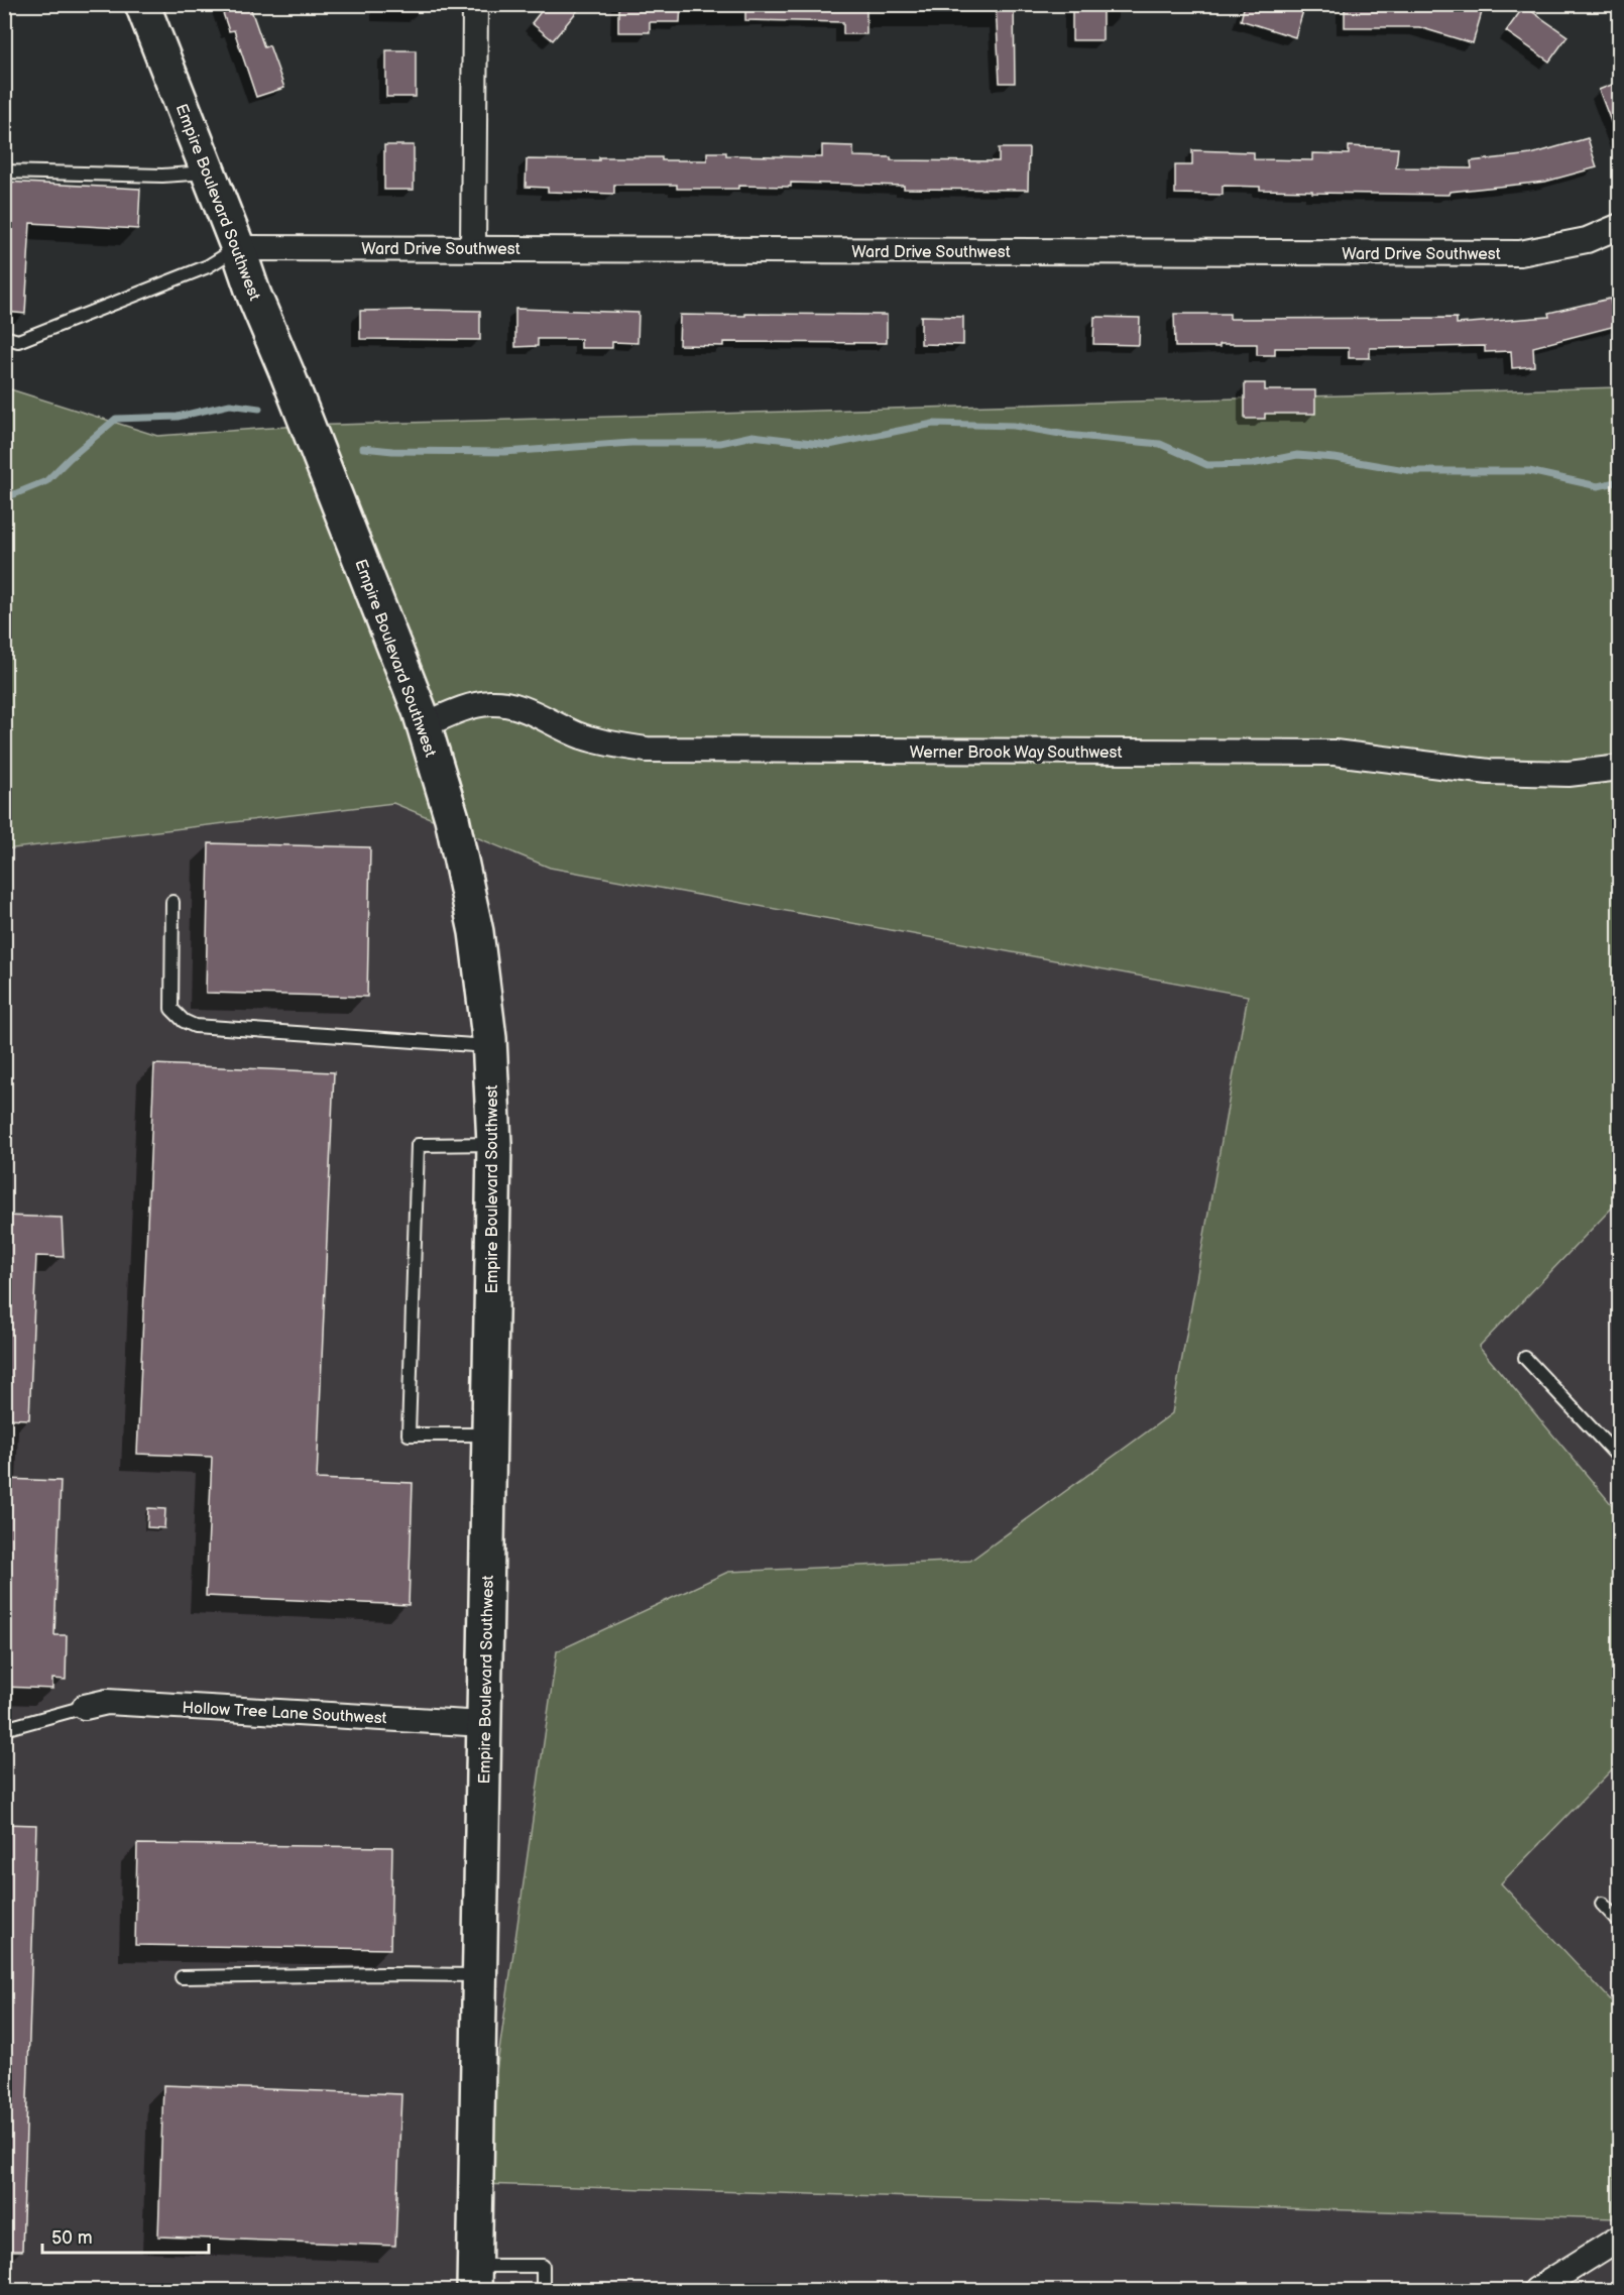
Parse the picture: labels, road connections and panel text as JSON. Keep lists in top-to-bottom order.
{
  "streets": {
    "street": [
      "Empire Boulevard Southwest",
      "Ward Drive Southwest",
      "Werner Brook Way Southwest",
      "Hollow Tree Lane Southwest"
    ]
  },
  "crossings": [
    ["Empire Boulevard Southwest", "Ward Drive Southwest"],
    ["Empire Boulevard Southwest", "Werner Brook Way Southwest"],
    ["Empire Boulevard Southwest", "Hollow Tree Lane Southwest"]
  ],
  "scale_bar": "50 m"
}
